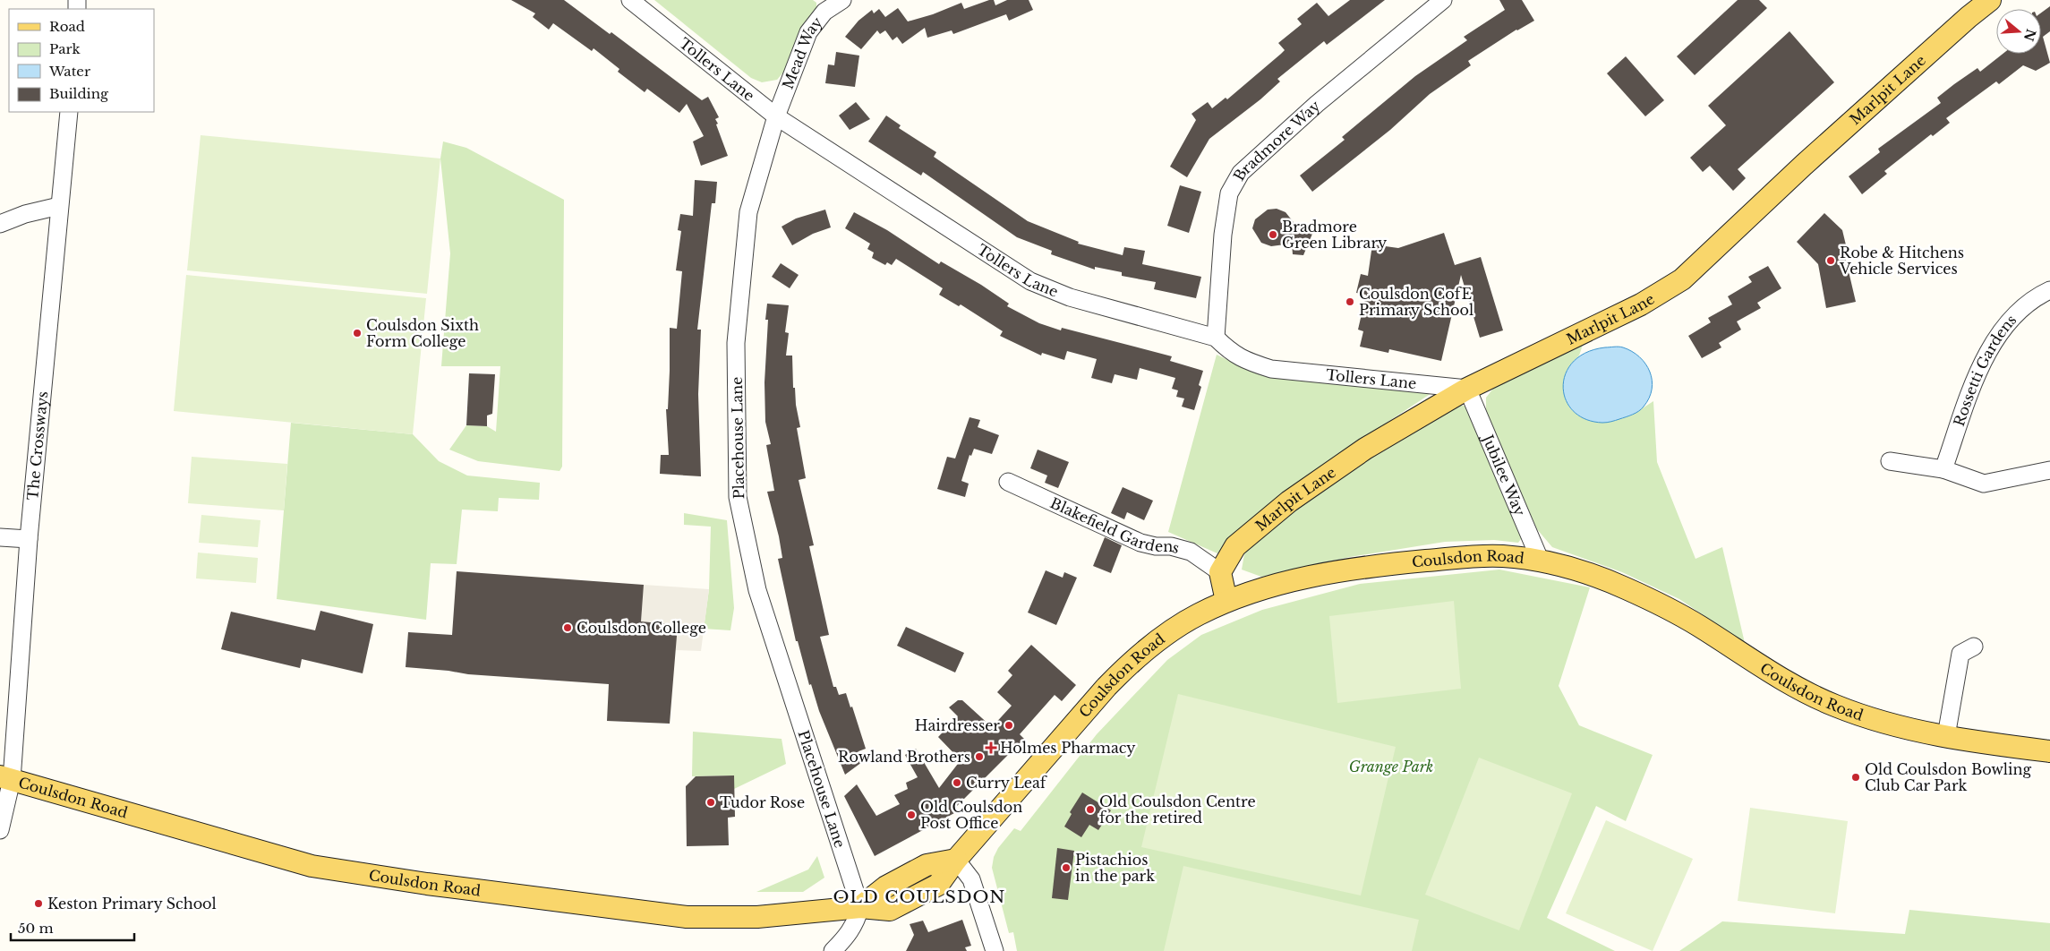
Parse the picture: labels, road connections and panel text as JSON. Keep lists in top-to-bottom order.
{
  "streets": {
    "main road": ["Marlpit Lane", "Coulsdon Road"],
    "street": [
      "Mead Way",
      "Tollers Lane",
      "Bradmore Way",
      "Rossetti Gardens",
      "Placehouse Lane",
      "The Crossways",
      "Jubilee Way",
      "Blakefield Gardens"
    ]
  },
  "crossings": [
    ["Mead Way", "Tollers Lane"],
    ["Mead Way", "Placehouse Lane"],
    ["Tollers Lane", "Marlpit Lane"],
    ["Tollers Lane", "Bradmore Way"],
    ["Tollers Lane", "Placehouse Lane"],
    ["Tollers Lane", "Jubilee Way"],
    ["Marlpit Lane", "Jubilee Way"],
    ["Marlpit Lane", "Blakefield Gardens"],
    ["Placehouse Lane", "Coulsdon Road"],
    ["The Crossways", "Coulsdon Road"],
    ["Jubilee Way", "Coulsdon Road"]
  ],
  "districts": ["OLD COULSDON"],
  "parks": ["Grange Park"],
  "places": {
    "other": [
      "Bradmore Green Library",
      "Robe & Hitchens Vehicle Services",
      "Coulsdon CofE Primary School",
      "Coulsdon Sixth Form College",
      "Coulsdon College",
      "Hairdresser",
      "Rowland Brothers",
      "Old Coulsdon Bowling Club Car Park",
      "Curry Leaf",
      "Tudor Rose",
      "Old Coulsdon Centre for the retired",
      "Old Coulsdon Post Office",
      "Pistachios in the park",
      "Keston Primary School"
    ],
    "health": ["Holmes Pharmacy"]
  },
  "legend": [
    "Road",
    "Park",
    "Water",
    "Building"
  ],
  "scale_bar": "50 m",
  "north": "right"
}
